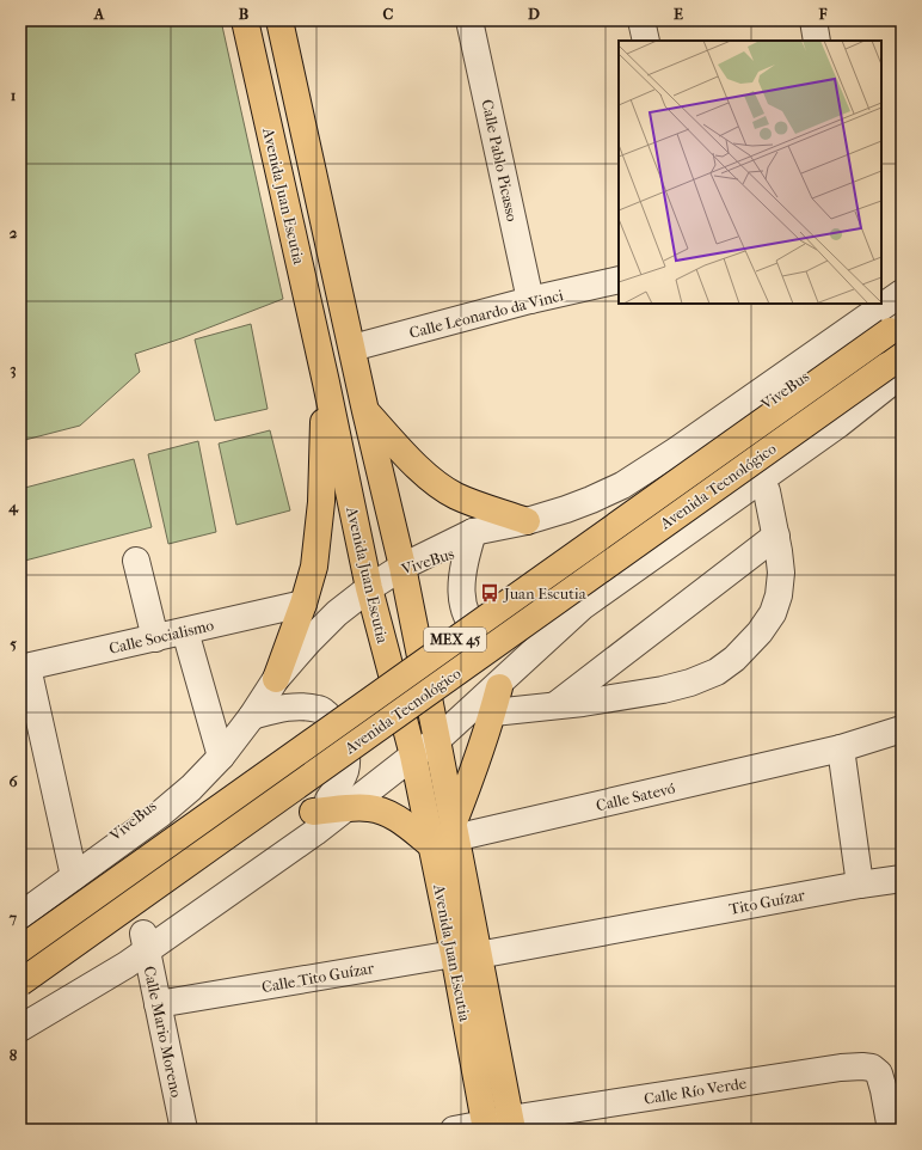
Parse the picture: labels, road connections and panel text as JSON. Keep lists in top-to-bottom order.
{
  "streets": {
    "main road": ["Avenida Juan Escutia", "Avenida Tecnológico", "MEX 45"],
    "street": [
      "Calle Pablo Picasso",
      "Calle Leonardo da Vinci",
      "ViveBus",
      "Calle Socialismo",
      "Calle Satevó",
      "Tito Guízar",
      "Calle Tito Guízar",
      "Calle Mario Moreno",
      "Calle Río Verde"
    ]
  },
  "crossings": [
    ["Calle Pablo Picasso", "Calle Leonardo da Vinci"],
    ["Avenida Juan Escutia", "Calle Leonardo da Vinci"],
    ["Avenida Juan Escutia", "Calle Satevó"],
    ["Avenida Juan Escutia", "Tito Guízar"],
    ["Avenida Juan Escutia", "Calle Tito Guízar"],
    ["Avenida Juan Escutia", "Calle Río Verde"],
    ["Tito Guízar", "Calle Tito Guízar"],
    ["Calle Tito Guízar", "Calle Mario Moreno"]
  ],
  "places": {
    "bus stop": ["Juan Escutia"]
  },
  "grid": {
    "columns": [
      "A",
      "B",
      "C",
      "D",
      "E",
      "F"
    ],
    "rows": [
      "1",
      "2",
      "3",
      "4",
      "5",
      "6",
      "7",
      "8"
    ]
  }
}
